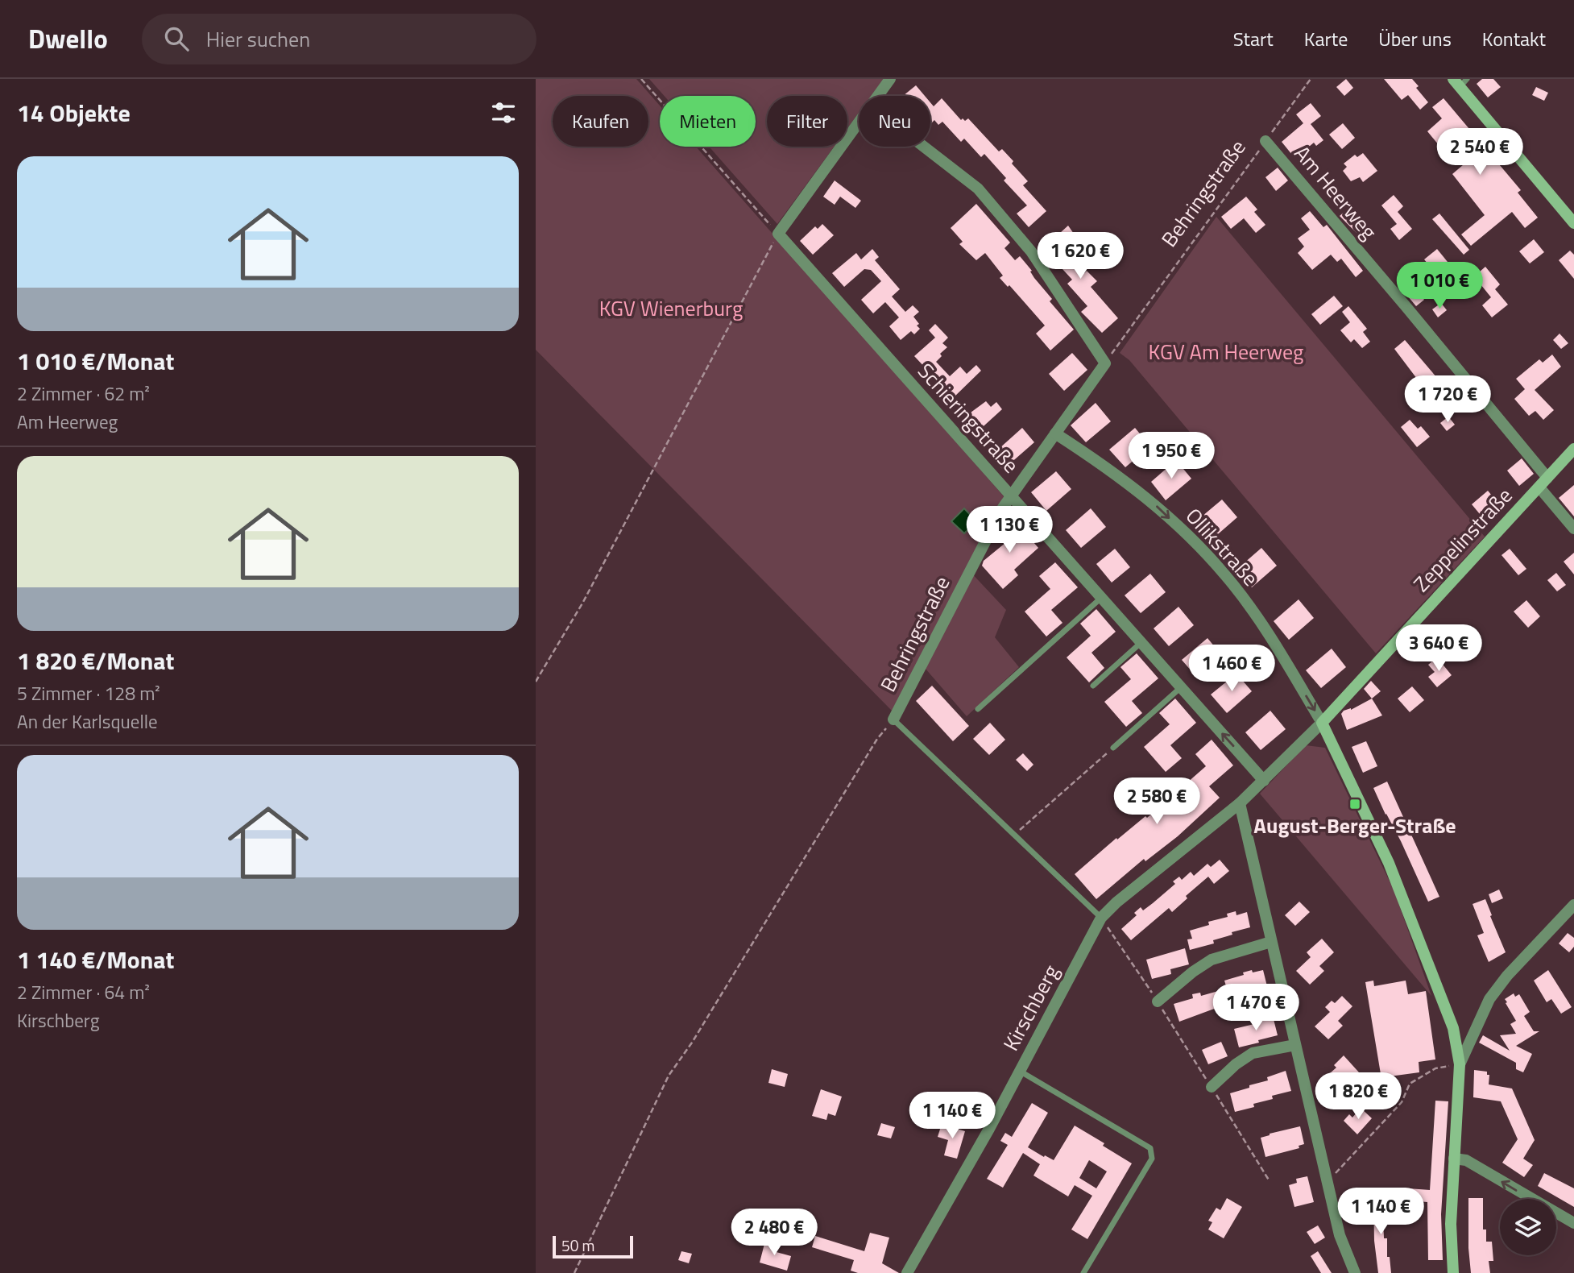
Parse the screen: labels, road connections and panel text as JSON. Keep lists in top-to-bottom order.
{
  "streets": {
    "street": [
      "Am Heerweg",
      "Behringstraße",
      "Schieringstraße",
      "Zeppelinstraße",
      "Ollikstraße",
      "Kirschberg"
    ]
  },
  "crossings": [
    ["Am Heerweg", "Behringstraße"],
    ["Am Heerweg", "Zeppelinstraße"],
    ["Behringstraße", "Schieringstraße"],
    ["Schieringstraße", "Zeppelinstraße"],
    ["Zeppelinstraße", "Ollikstraße"],
    ["Zeppelinstraße", "Kirschberg"]
  ],
  "one_way": ["Ollikstraße"],
  "parks": ["KGV Wienerburg", "KGV Am Heerweg"],
  "places": {
    "transit": ["August-Berger-Straße"]
  },
  "scale_bar": "50 m",
  "page": {
    "header": "Dwello",
    "search": "Hier suchen",
    "nav": [
      "Start",
      "Karte",
      "Über uns",
      "Kontakt"
    ],
    "heading": "14 Objekte",
    "chip": [
      "Kaufen",
      "Mieten",
      "Filter",
      "Neu"
    ],
    "price": [
      "2 540 €",
      "1 620 €",
      "1 010 €",
      "1 720 €",
      "1 950 €",
      "1 130 €",
      "3 640 €",
      "1 460 €",
      "2 580 €",
      "1 470 €",
      "1 820 €",
      "1 140 €",
      "1 140 €",
      "2 480 €"
    ],
    "list": [
      {
        "name": "1 010 €/Monat",
        "note": "2 Zimmer · 62 m² · Am Heerweg"
      },
      {
        "name": "1 820 €/Monat",
        "note": "5 Zimmer · 128 m² · An der Karlsquelle"
      },
      {
        "name": "1 140 €/Monat",
        "note": "2 Zimmer · 64 m² · Kirschberg"
      }
    ],
    "scale": "50 m"
  }
}
